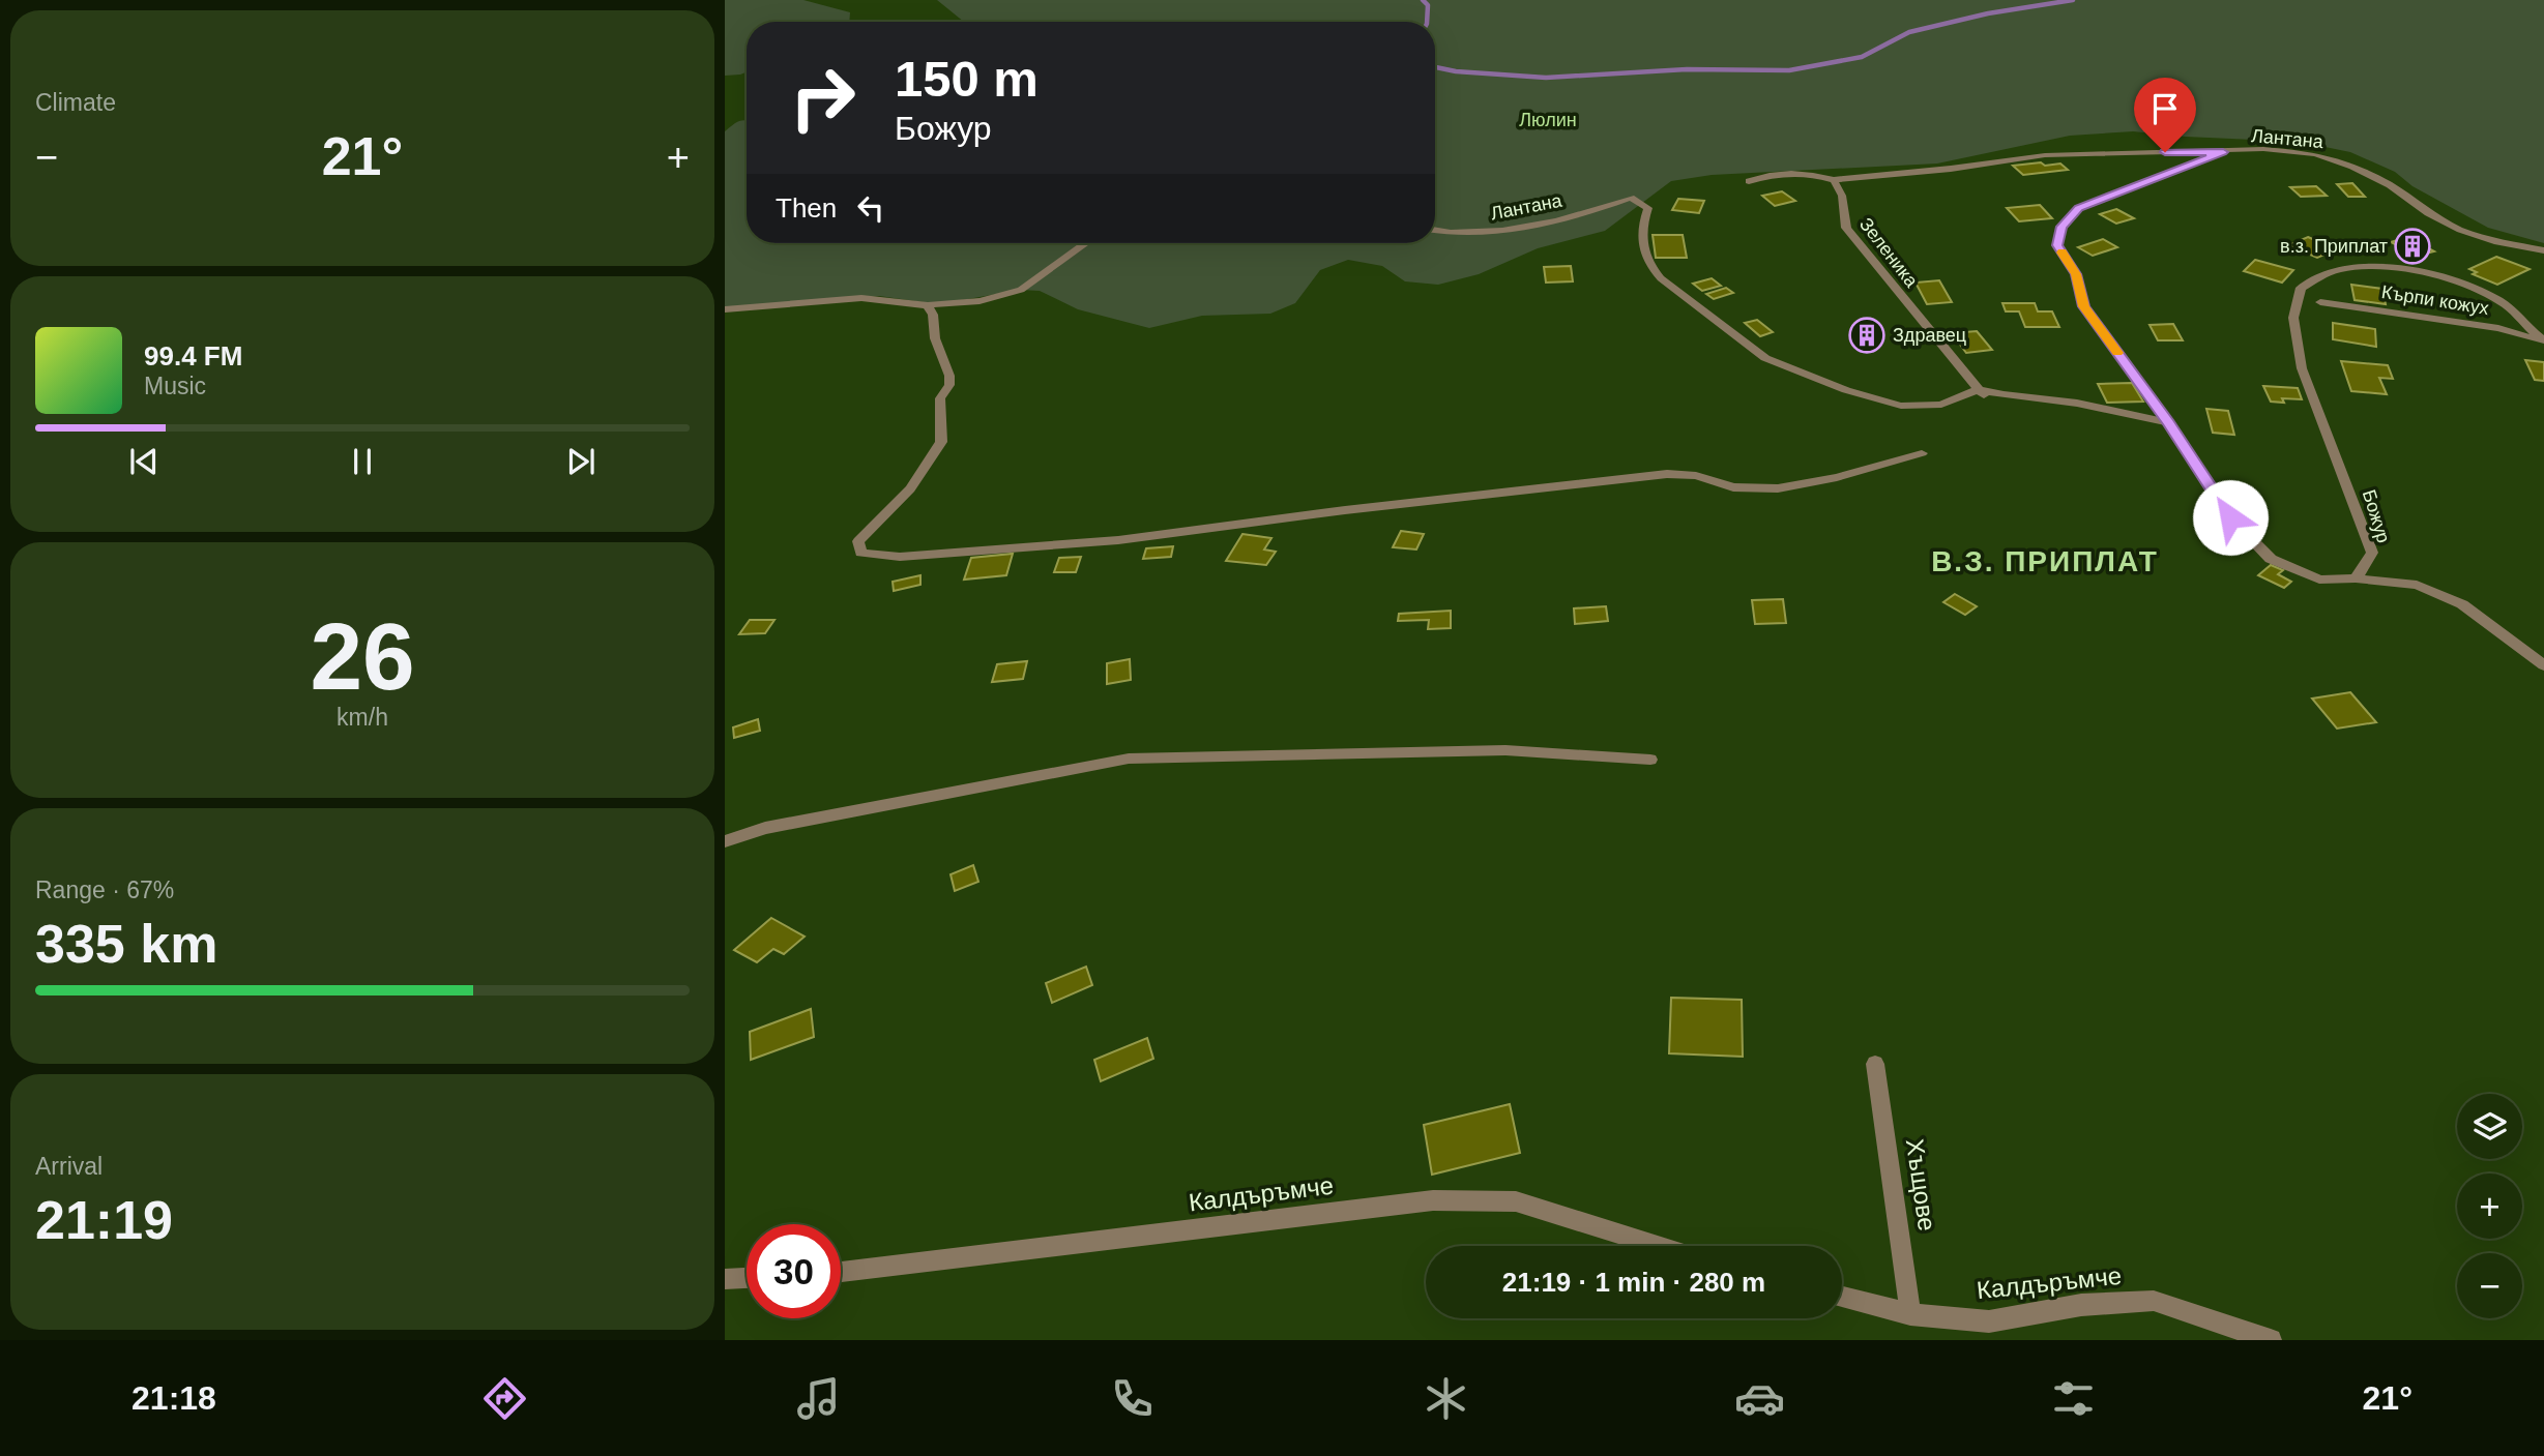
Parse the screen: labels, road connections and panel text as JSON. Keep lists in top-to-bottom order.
{
  "streets": {
    "street": [
      "Лантана",
      "Зеленика",
      "Кърпи кожух",
      "Божур",
      "Хъщове",
      "Калдъръмче"
    ]
  },
  "crossings": [
    ["Лантана", "Зеленика"],
    ["Кърпи кожух", "Божур"],
    ["Хъщове", "Калдъръмче"]
  ],
  "districts": ["В.З. ПРИПЛАТ"],
  "parks": ["Люлин"],
  "places": {
    "building": ["в.з. Приплат", "Здравец"]
  },
  "page": {
    "tile": [
      "Climate",
      ["26", "km/h"],
      ["Range · 67%", "335 km"],
      ["Arrival", "21:19"]
    ],
    "turn": ["150 m", "Божур"],
    "heat": ["−", "21°", "+"],
    "then": "Then",
    "song": ["99.4 FM", "Music"],
    "map_buttons": ["+", "−"],
    "limit": "30",
    "trip": "21:19 · 1 min · 280 m",
    "tabs": ["21:18", "21°"]
  }
}
